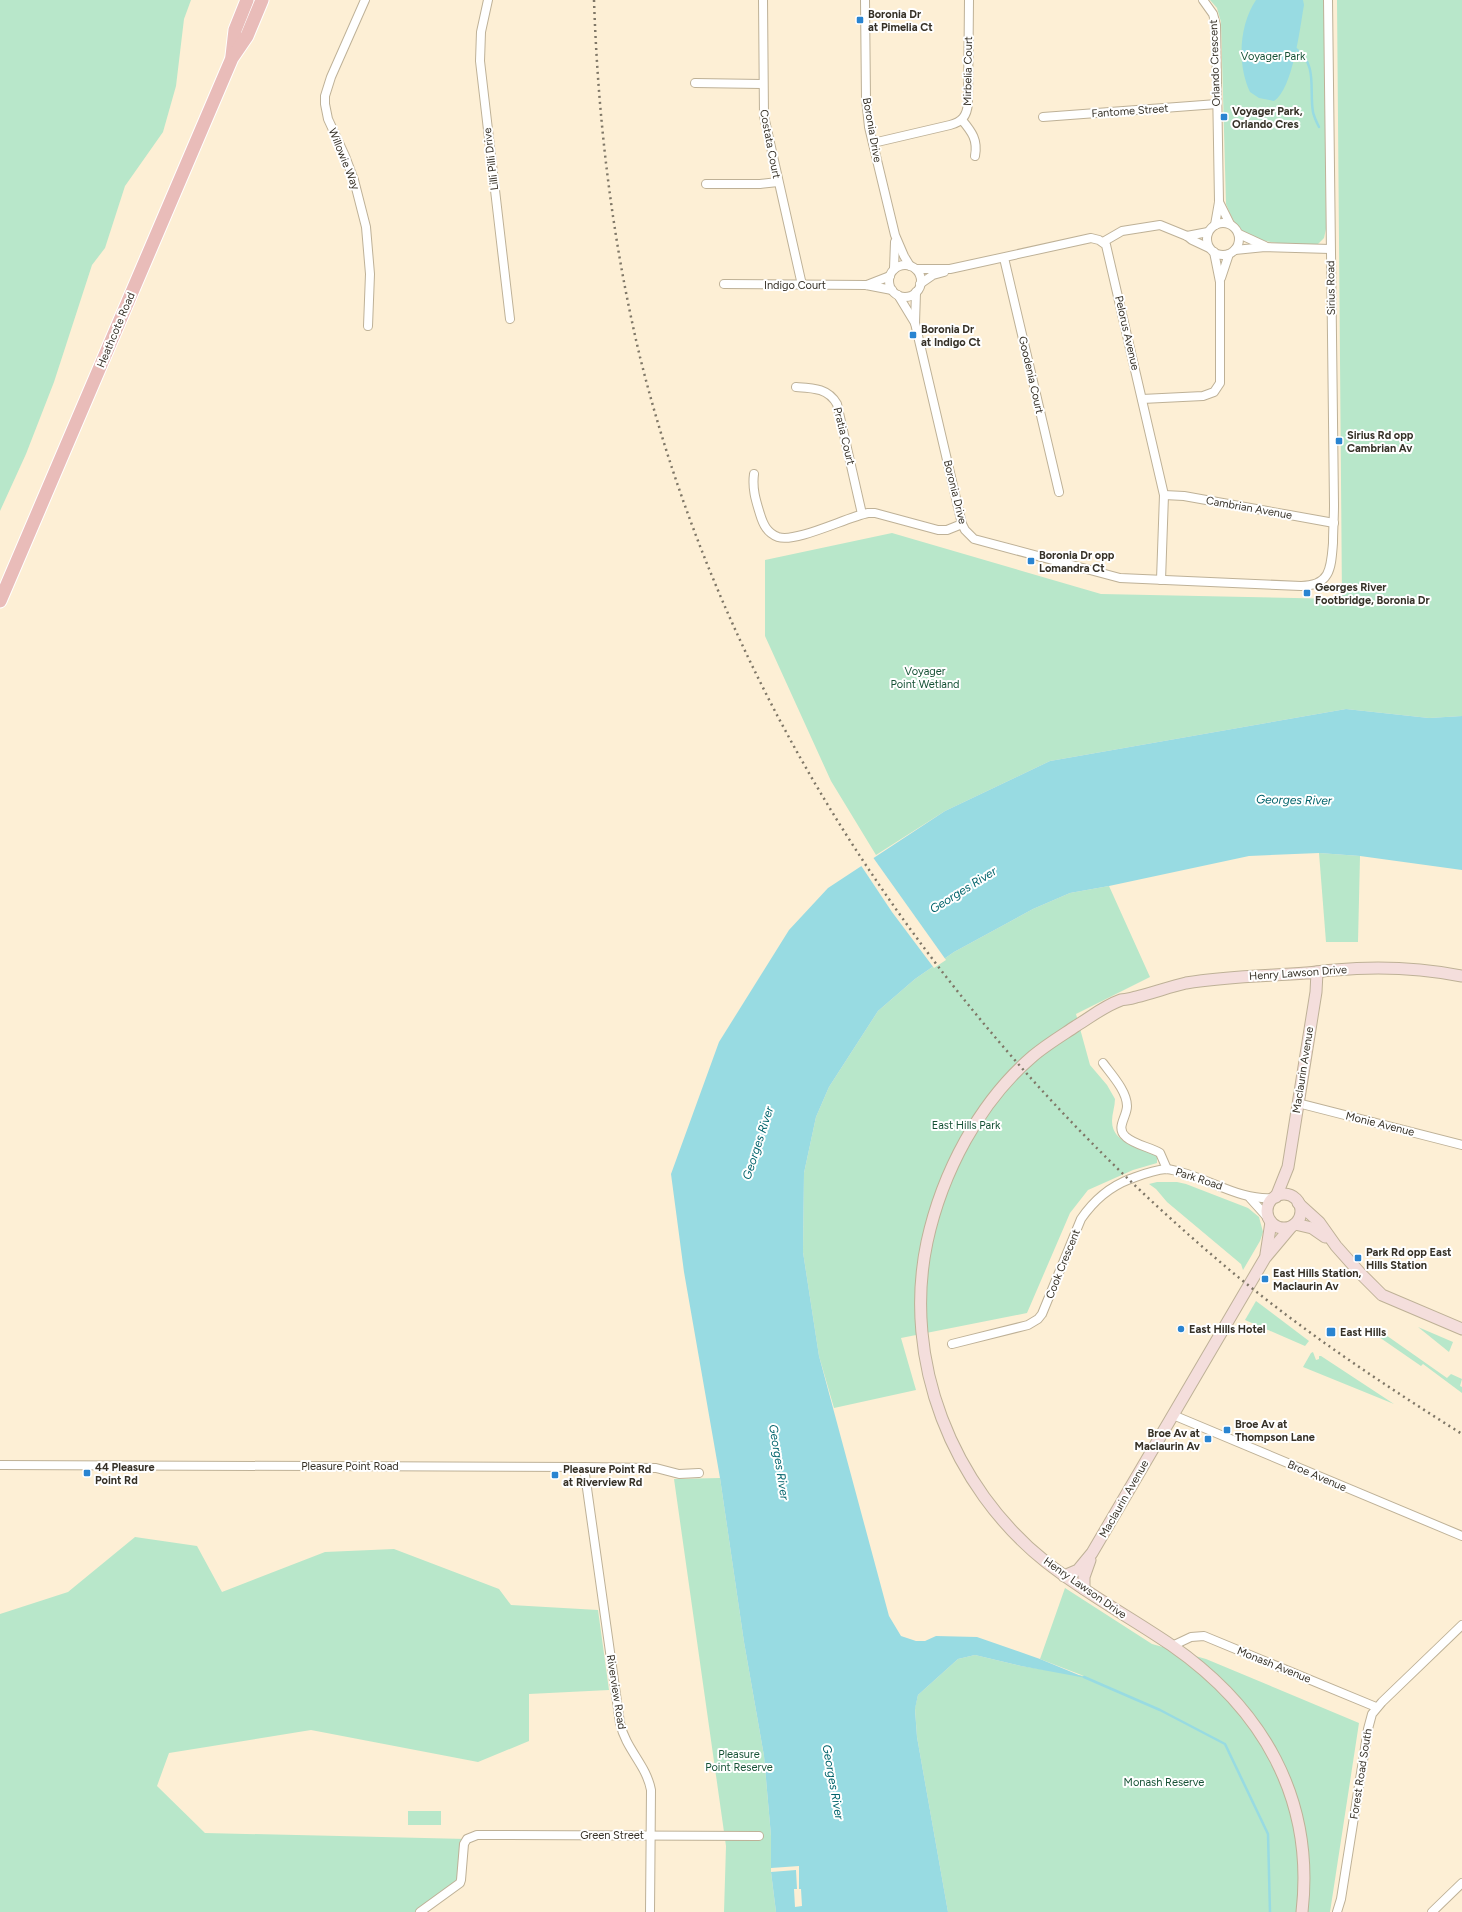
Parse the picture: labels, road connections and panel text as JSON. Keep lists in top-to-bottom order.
{
  "streets": {
    "main road": ["Heathcote Road", "Henry Lawson Drive", "Maclaurin Avenue"],
    "street": [
      "Orlando Crescent",
      "Mirbelia Court",
      "Fantome Street",
      "Boronia Drive",
      "Costata Court",
      "Willowie Way",
      "Lilli Pilli Drive",
      "Indigo Court",
      "Sirius Road",
      "Pelorus Avenue",
      "Goodenia Court",
      "Pratia Court",
      "Cambrian Avenue",
      "Monie Avenue",
      "Park Road",
      "Cook Crescent",
      "Pleasure Point Road",
      "Broe Avenue",
      "Monash Avenue",
      "Riverview Road",
      "Forest Road South",
      "Green Street"
    ]
  },
  "crossings": [
    ["Orlando Crescent", "Fantome Street"],
    ["Mirbelia Court", "Boronia Drive"],
    ["Boronia Drive", "Indigo Court"],
    ["Boronia Drive", "Sirius Road"],
    ["Boronia Drive", "Pelorus Avenue"],
    ["Costata Court", "Indigo Court"],
    ["Sirius Road", "Cambrian Avenue"],
    ["Pelorus Avenue", "Cambrian Avenue"],
    ["Henry Lawson Drive", "Maclaurin Avenue"],
    ["Henry Lawson Drive", "Monash Avenue"],
    ["Maclaurin Avenue", "Monie Avenue"],
    ["Maclaurin Avenue", "Park Road"],
    ["Maclaurin Avenue", "Broe Avenue"],
    ["Park Road", "Cook Crescent"],
    ["Pleasure Point Road", "Riverview Road"],
    ["Monash Avenue", "Forest Road South"],
    ["Riverview Road", "Green Street"]
  ],
  "water": ["Georges River"],
  "parks": [
    "Voyager Park",
    "Voyager Point Wetland",
    "East Hills Park",
    "Pleasure Point Reserve",
    "Monash Reserve"
  ],
  "places": {
    "transit": [
      "Boronia Dr at Pimelia Ct",
      "Voyager Park, Orlando Cres",
      "Boronia Dr at Indigo Ct",
      "Sirius Rd opp Cambrian Av",
      "Boronia Dr opp Lomandra Ct",
      "Georges River Footbridge, Boronia Dr",
      "Park Rd opp East Hills Station",
      "East Hills Station, Maclaurin Av",
      "East Hills",
      "Broe Av at Thompson Lane",
      "Broe Av at Maclaurin Av",
      "44 Pleasure Point Rd",
      "Pleasure Point Rd at Riverview Rd"
    ],
    "other": ["East Hills Hotel"]
  }
}
